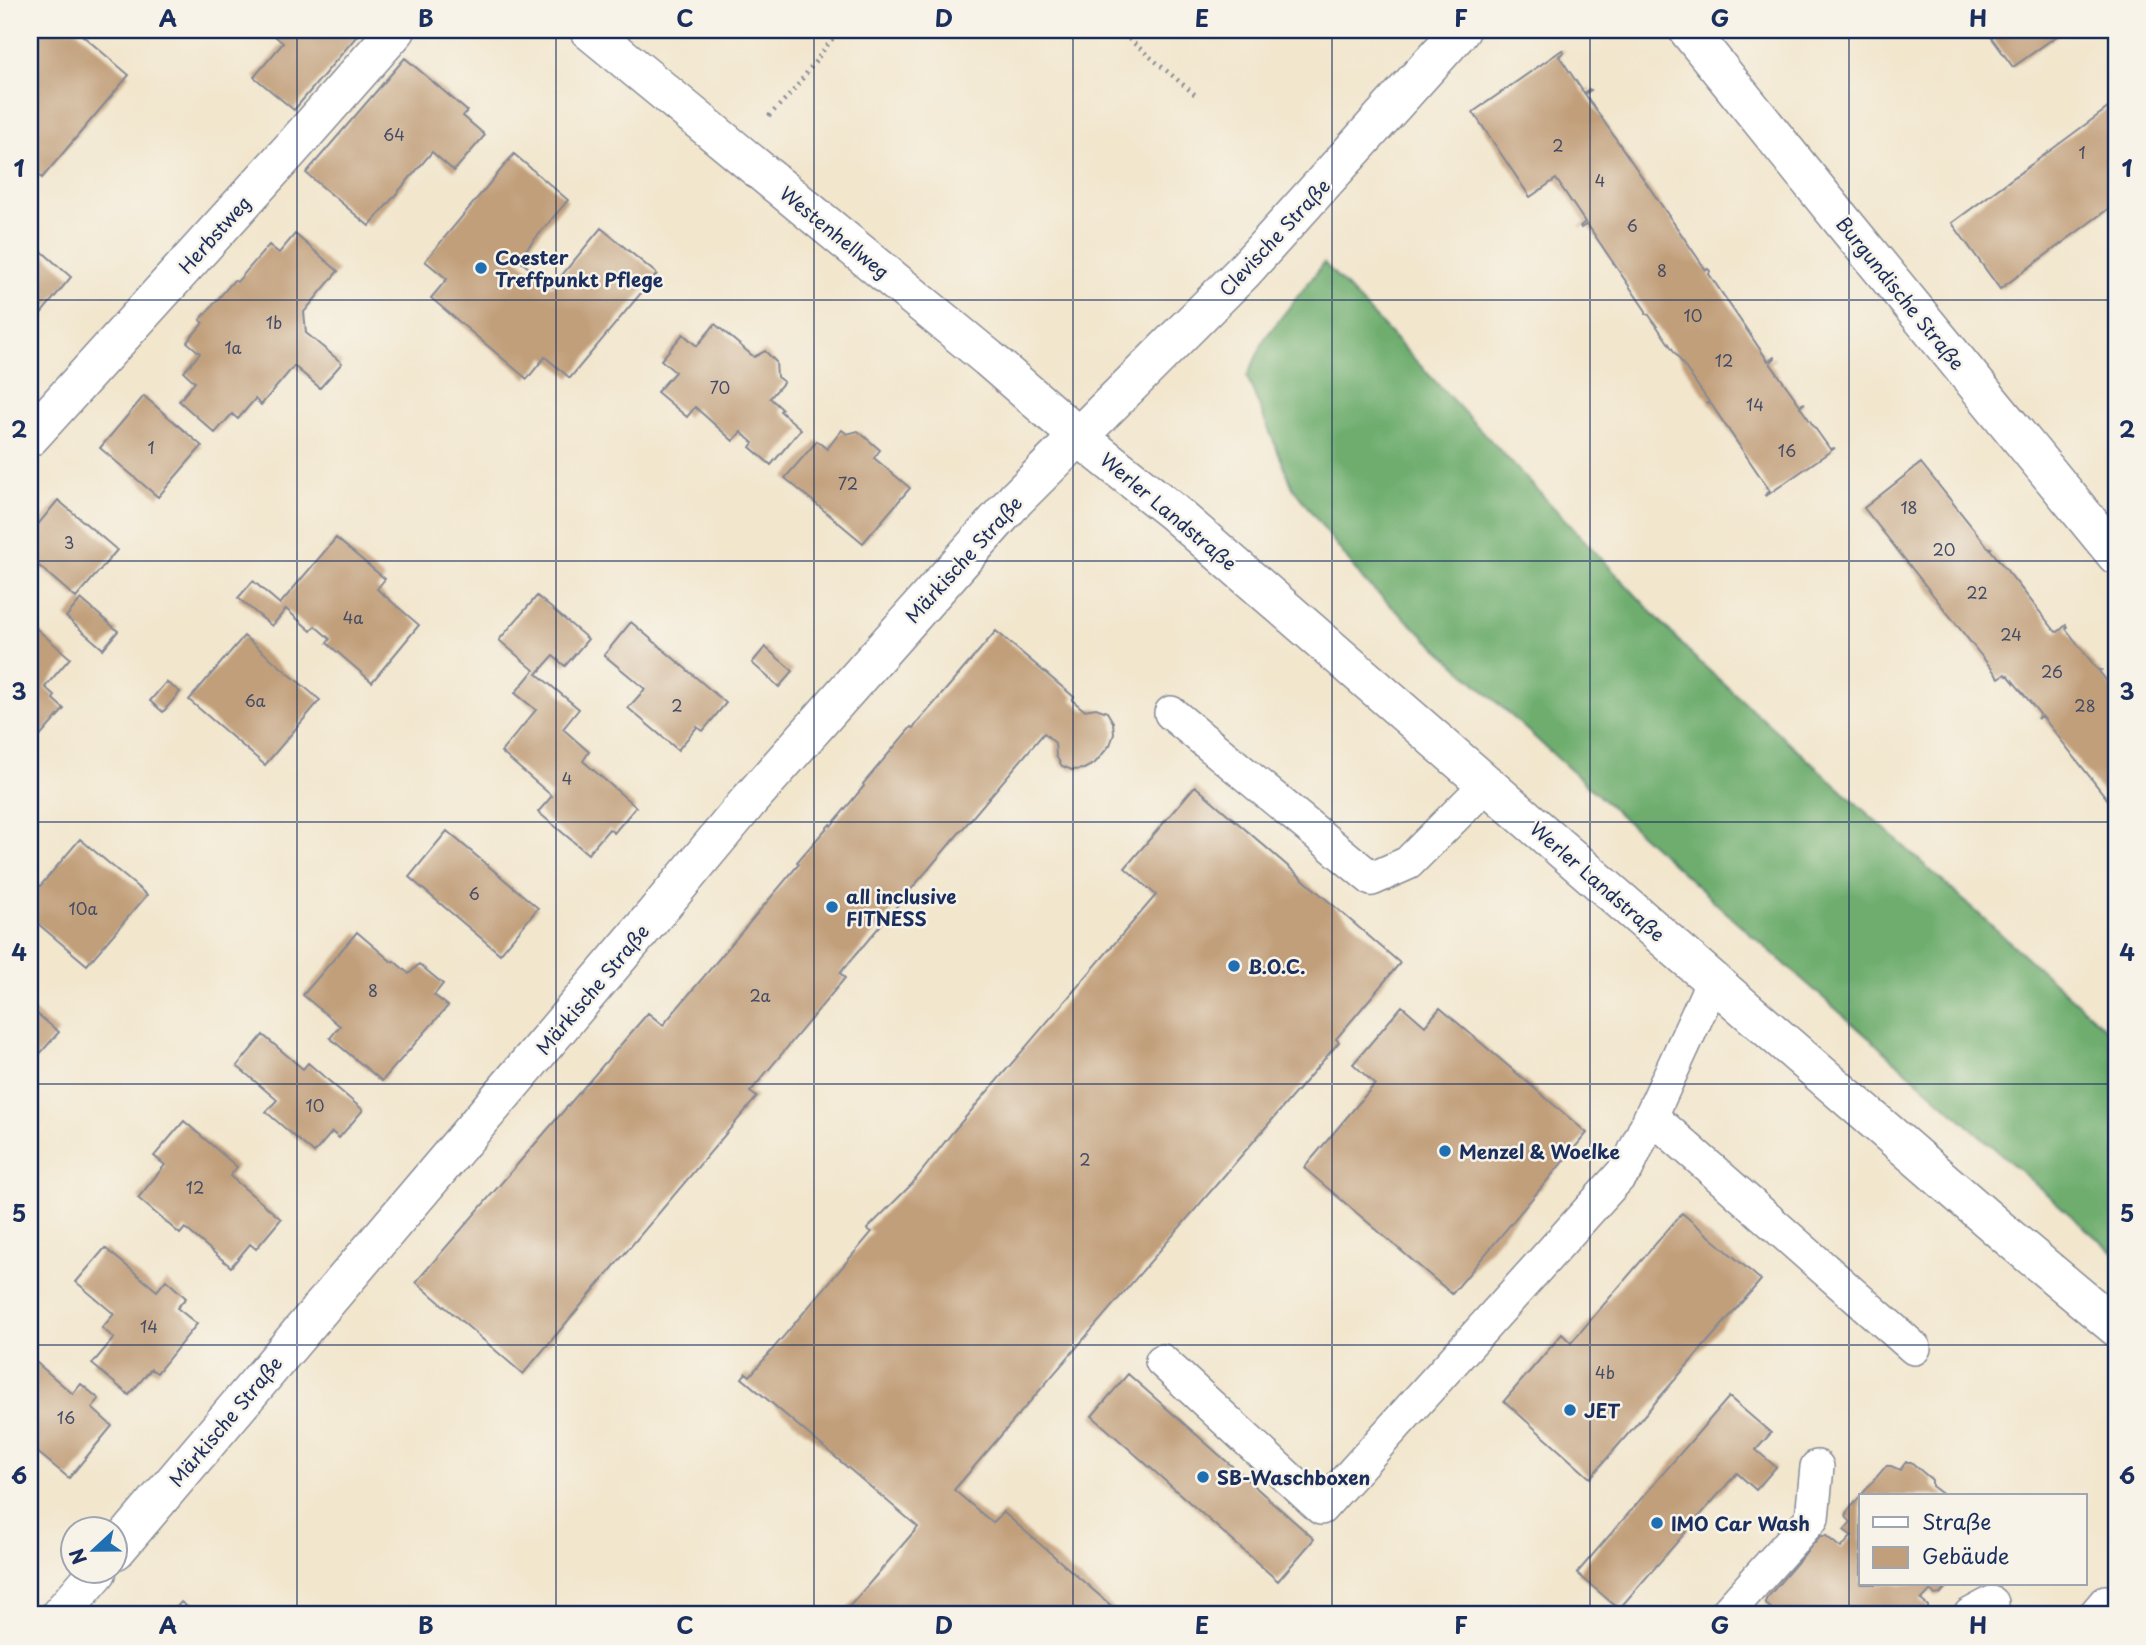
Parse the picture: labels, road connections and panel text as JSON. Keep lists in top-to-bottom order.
{
  "streets": {
    "street": [
      "Westenhellweg",
      "Herbstweg",
      "Clevische Straße",
      "Burgundische Straße",
      "Werler Landstraße",
      "Märkische Straße"
    ]
  },
  "crossings": [
    ["Westenhellweg", "Clevische Straße"],
    ["Westenhellweg", "Werler Landstraße"],
    ["Westenhellweg", "Märkische Straße"],
    ["Clevische Straße", "Werler Landstraße"],
    ["Clevische Straße", "Märkische Straße"],
    ["Werler Landstraße", "Märkische Straße"]
  ],
  "places": [
    "Coester Treffpunkt Pflege",
    "all inclusive FITNESS",
    "B.O.C.",
    "Menzel & Woelke",
    "JET",
    "SB-Waschboxen",
    "IMO Car Wash"
  ],
  "house_numbers": [
    "64",
    "2",
    "1",
    "4",
    "6",
    "8",
    "10",
    "1b",
    "1a",
    "12",
    "70",
    "14",
    "1",
    "16",
    "72",
    "18",
    "3",
    "20",
    "22",
    "4a",
    "24",
    "26",
    "6a",
    "2",
    "28",
    "4",
    "6",
    "10a",
    "8",
    "2a",
    "10",
    "2",
    "12",
    "14",
    "4b",
    "16"
  ],
  "legend": ["Straße", "Gebäude"],
  "north": "left",
  "grid": {
    "columns": [
      "A",
      "B",
      "C",
      "D",
      "E",
      "F",
      "G",
      "H"
    ],
    "rows": [
      "1",
      "2",
      "3",
      "4",
      "5",
      "6"
    ]
  }
}
